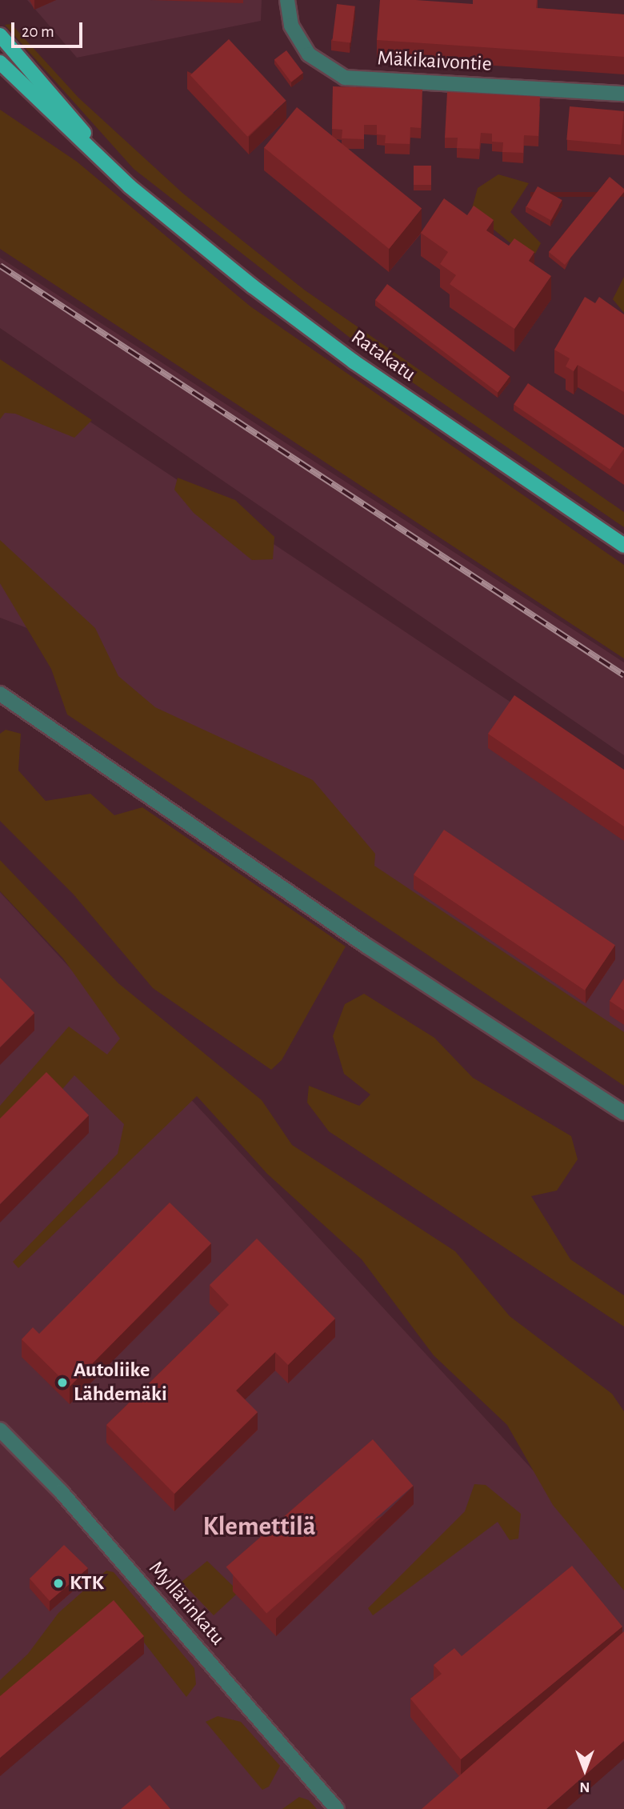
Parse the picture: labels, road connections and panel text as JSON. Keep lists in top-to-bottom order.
{
  "streets": {
    "main road": ["Ratakatu"],
    "street": ["Mäkikaivontie", "Myllärinkatu"]
  },
  "districts": ["Klemettilä"],
  "places": ["Autoliike Lähdemäki", "KTK"],
  "scale_bar": "20 m",
  "north": "bottom"
}
